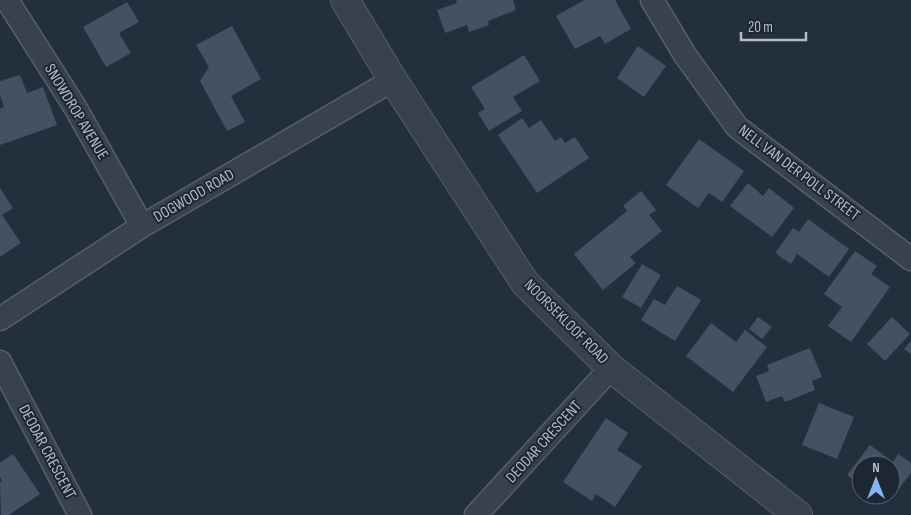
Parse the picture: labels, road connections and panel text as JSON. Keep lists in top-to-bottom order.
{
  "streets": {
    "street": [
      "SNOWDROP AVENUE",
      "NELL VAN DER POLL STREET",
      "DOGWOOD ROAD",
      "NOORSEKLOOF ROAD",
      "DEODAR CRESCENT"
    ]
  },
  "crossings": [
    ["SNOWDROP AVENUE", "DOGWOOD ROAD"],
    ["DOGWOOD ROAD", "NOORSEKLOOF ROAD"],
    ["NOORSEKLOOF ROAD", "DEODAR CRESCENT"]
  ],
  "scale_bar": "20 m",
  "north": "top"
}
